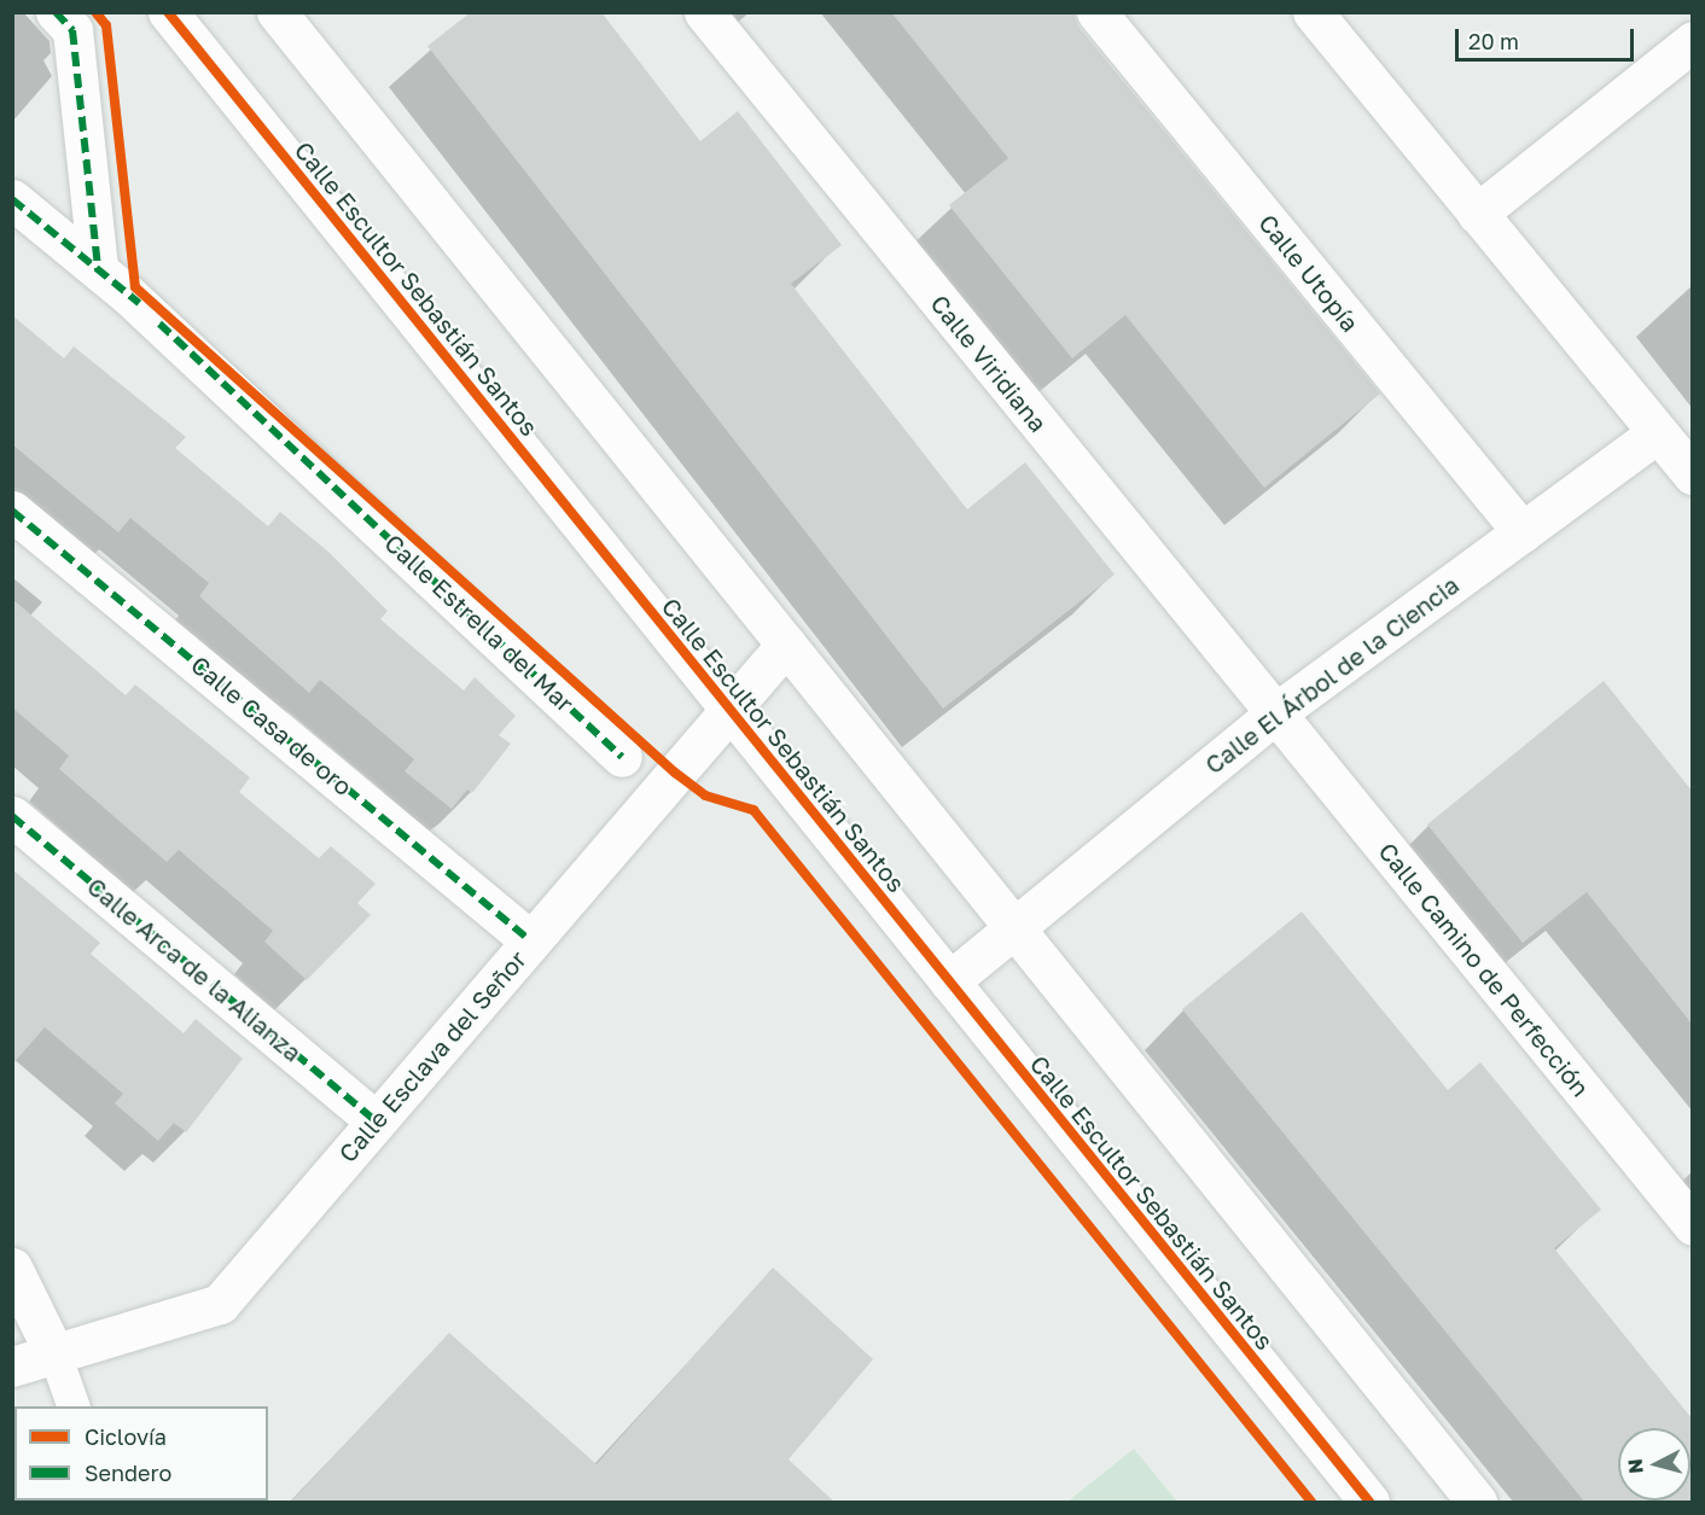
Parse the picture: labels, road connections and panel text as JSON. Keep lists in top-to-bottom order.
{
  "streets": {
    "street": [
      "Calle Utopía",
      "Calle Escultor Sebastián Santos",
      "Calle Viridiana",
      "Calle Estrella del Mar",
      "Calle El Árbol de la Ciencia",
      "Calle Casa de oro",
      "Calle Arca de la Alianza",
      "Calle Camino de Perfección",
      "Calle Esclava del Señor"
    ]
  },
  "crossings": [
    ["Calle Utopía", "Calle El Árbol de la Ciencia"],
    ["Calle Escultor Sebastián Santos", "Calle El Árbol de la Ciencia"],
    ["Calle Escultor Sebastián Santos", "Calle Esclava del Señor"],
    ["Calle Viridiana", "Calle El Árbol de la Ciencia"],
    ["Calle Viridiana", "Calle Camino de Perfección"],
    ["Calle El Árbol de la Ciencia", "Calle Camino de Perfección"],
    ["Calle Casa de oro", "Calle Esclava del Señor"],
    ["Calle Arca de la Alianza", "Calle Esclava del Señor"]
  ],
  "legend": ["Ciclovía", "Sendero"],
  "scale_bar": "20 m",
  "north": "left"
}
